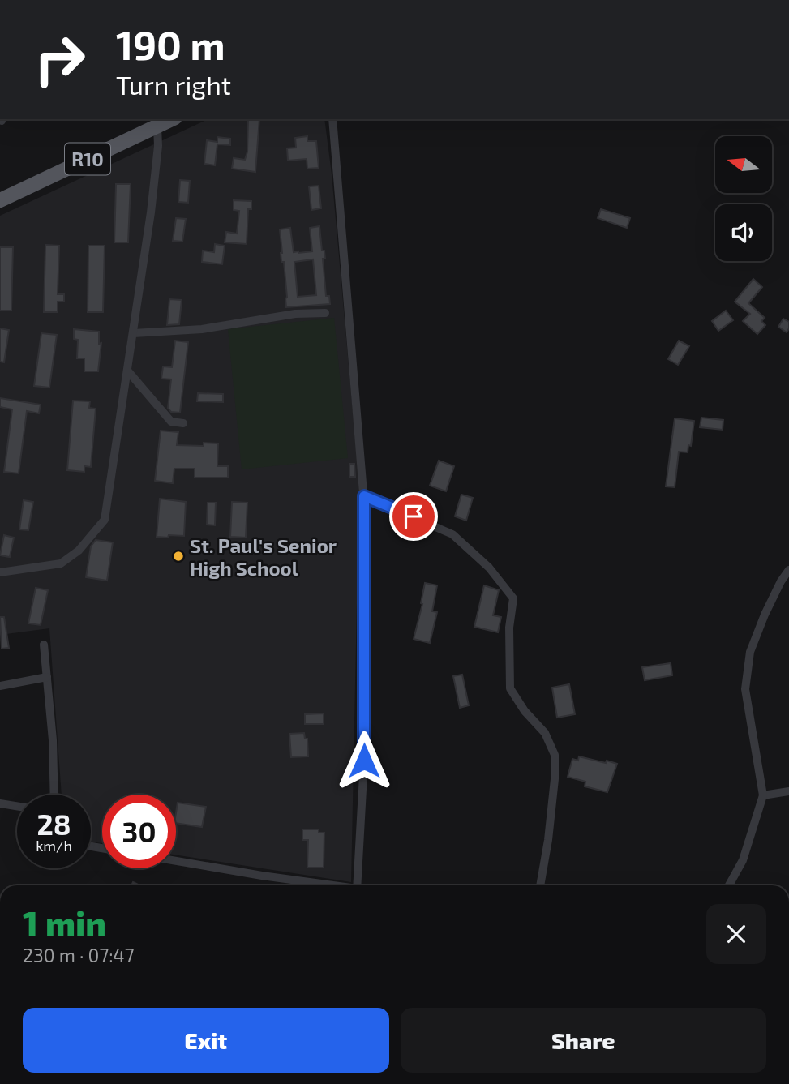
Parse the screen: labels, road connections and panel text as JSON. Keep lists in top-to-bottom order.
{
  "streets": {
    "main road": ["R10"]
  },
  "places": ["St. Paul's Senior High School"],
  "north": "left",
  "page": {
    "turn": ["190 m", "Turn right"],
    "speed": "28 km/h",
    "limit": "30",
    "heading": ["1 min", "230 m · 07:47"],
    "buttons": ["Exit", "Share"]
  }
}
